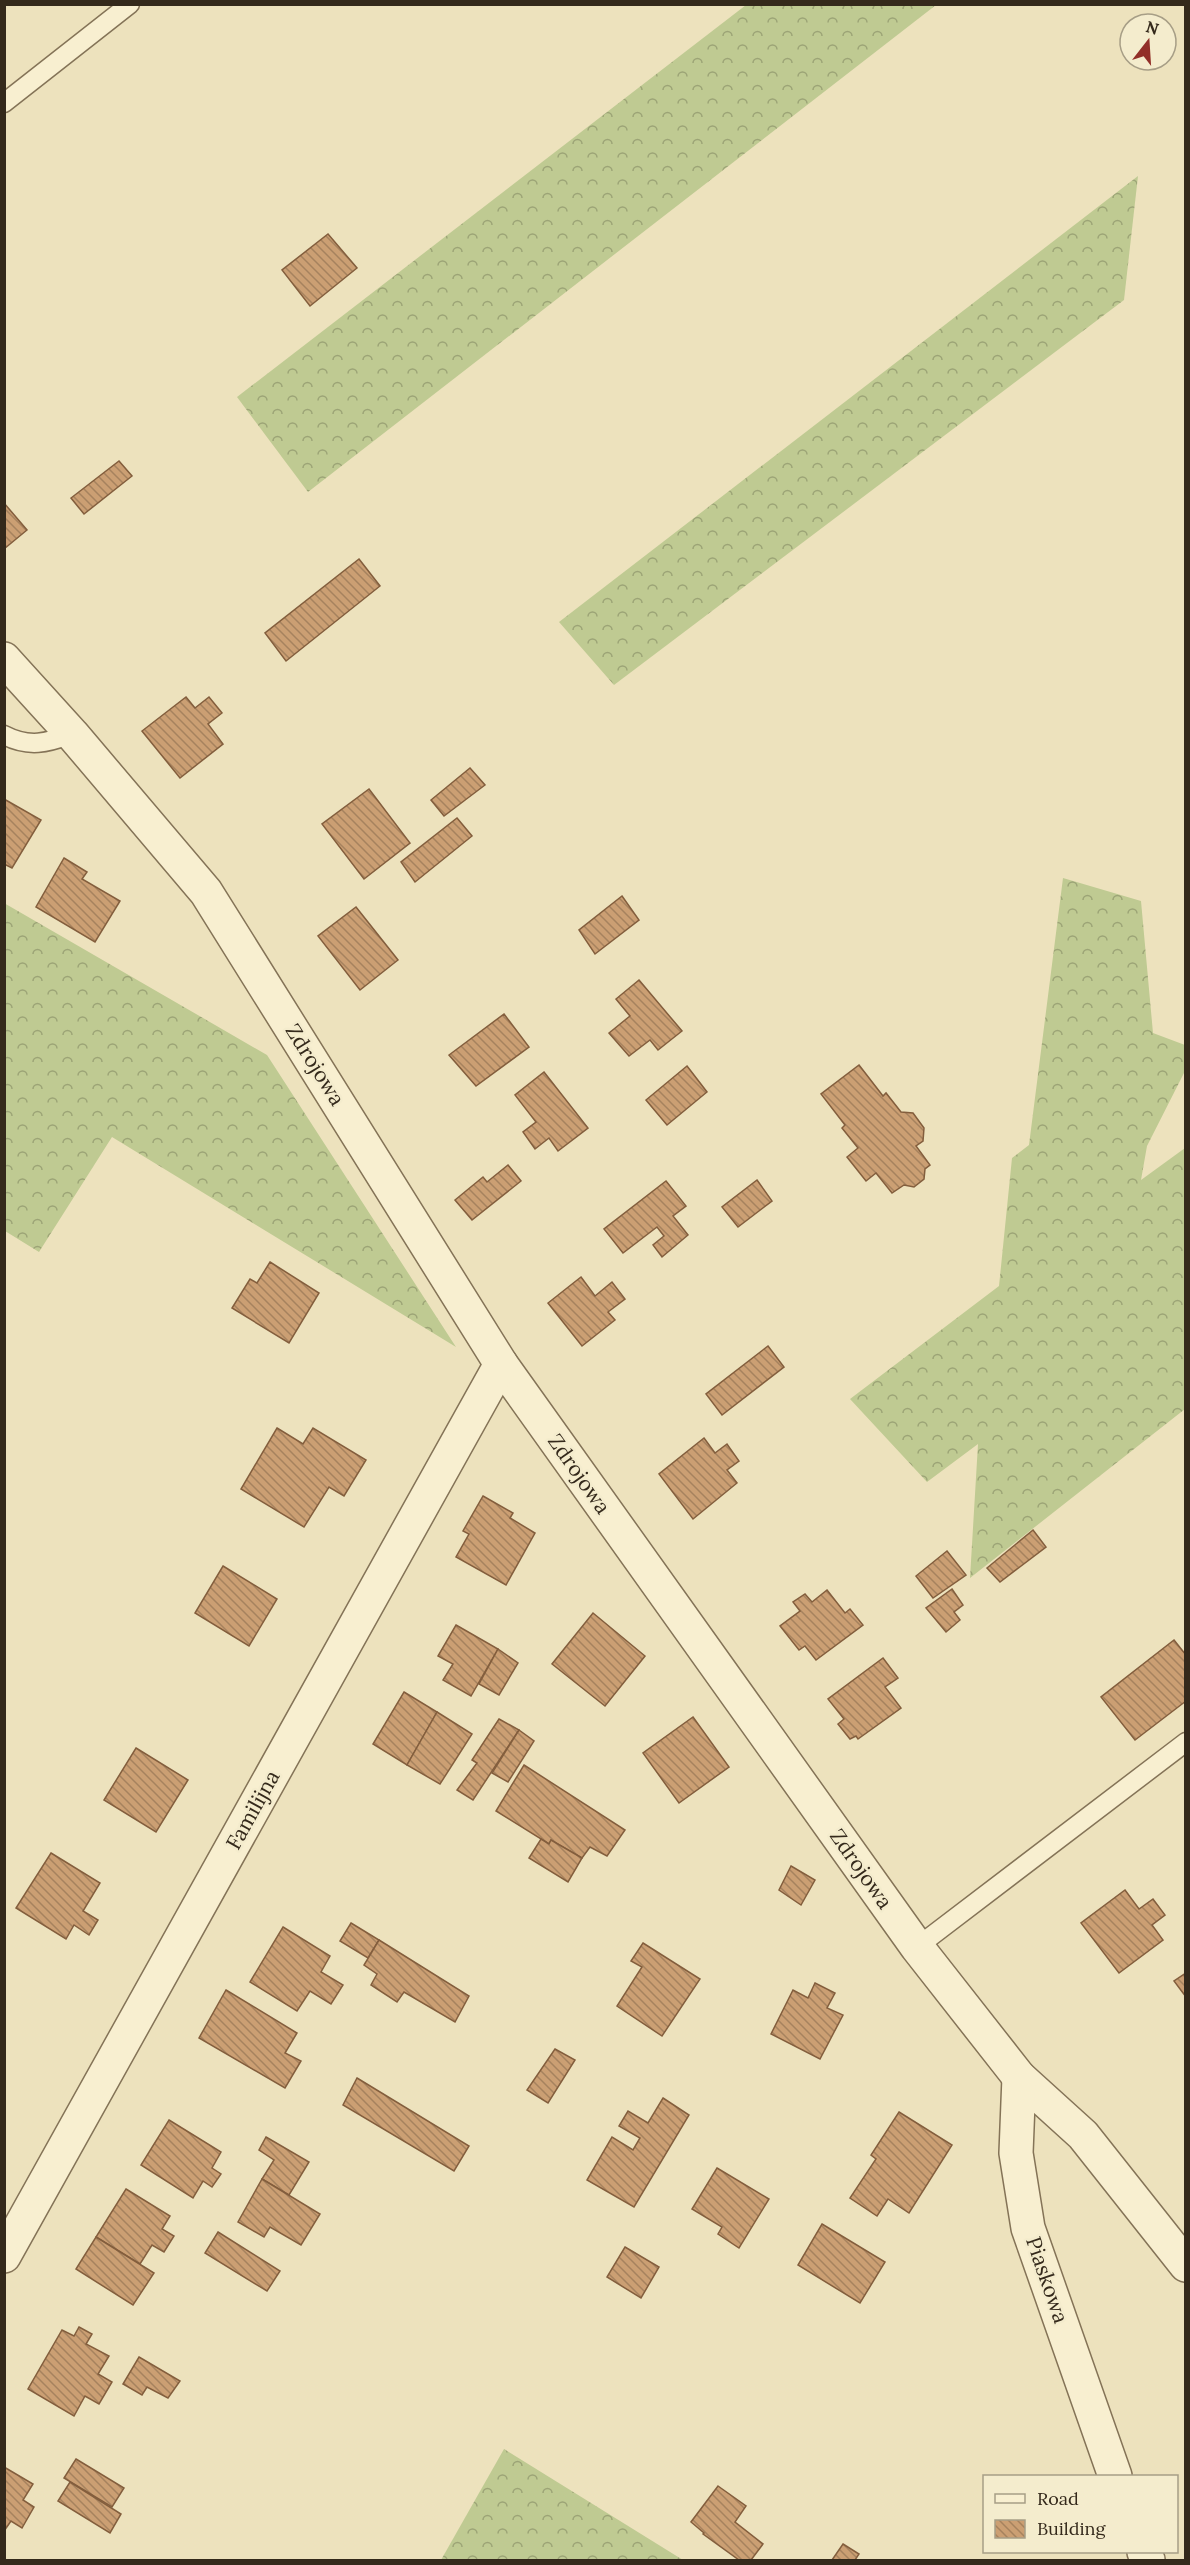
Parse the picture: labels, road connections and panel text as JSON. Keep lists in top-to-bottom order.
{
  "streets": {
    "street": ["Zdrojowa", "Familijna", "Piaskowa"]
  },
  "crossings": [
    ["Zdrojowa", "Familijna"],
    ["Zdrojowa", "Piaskowa"]
  ],
  "legend": ["Road", "Building"],
  "north": "top"
}
